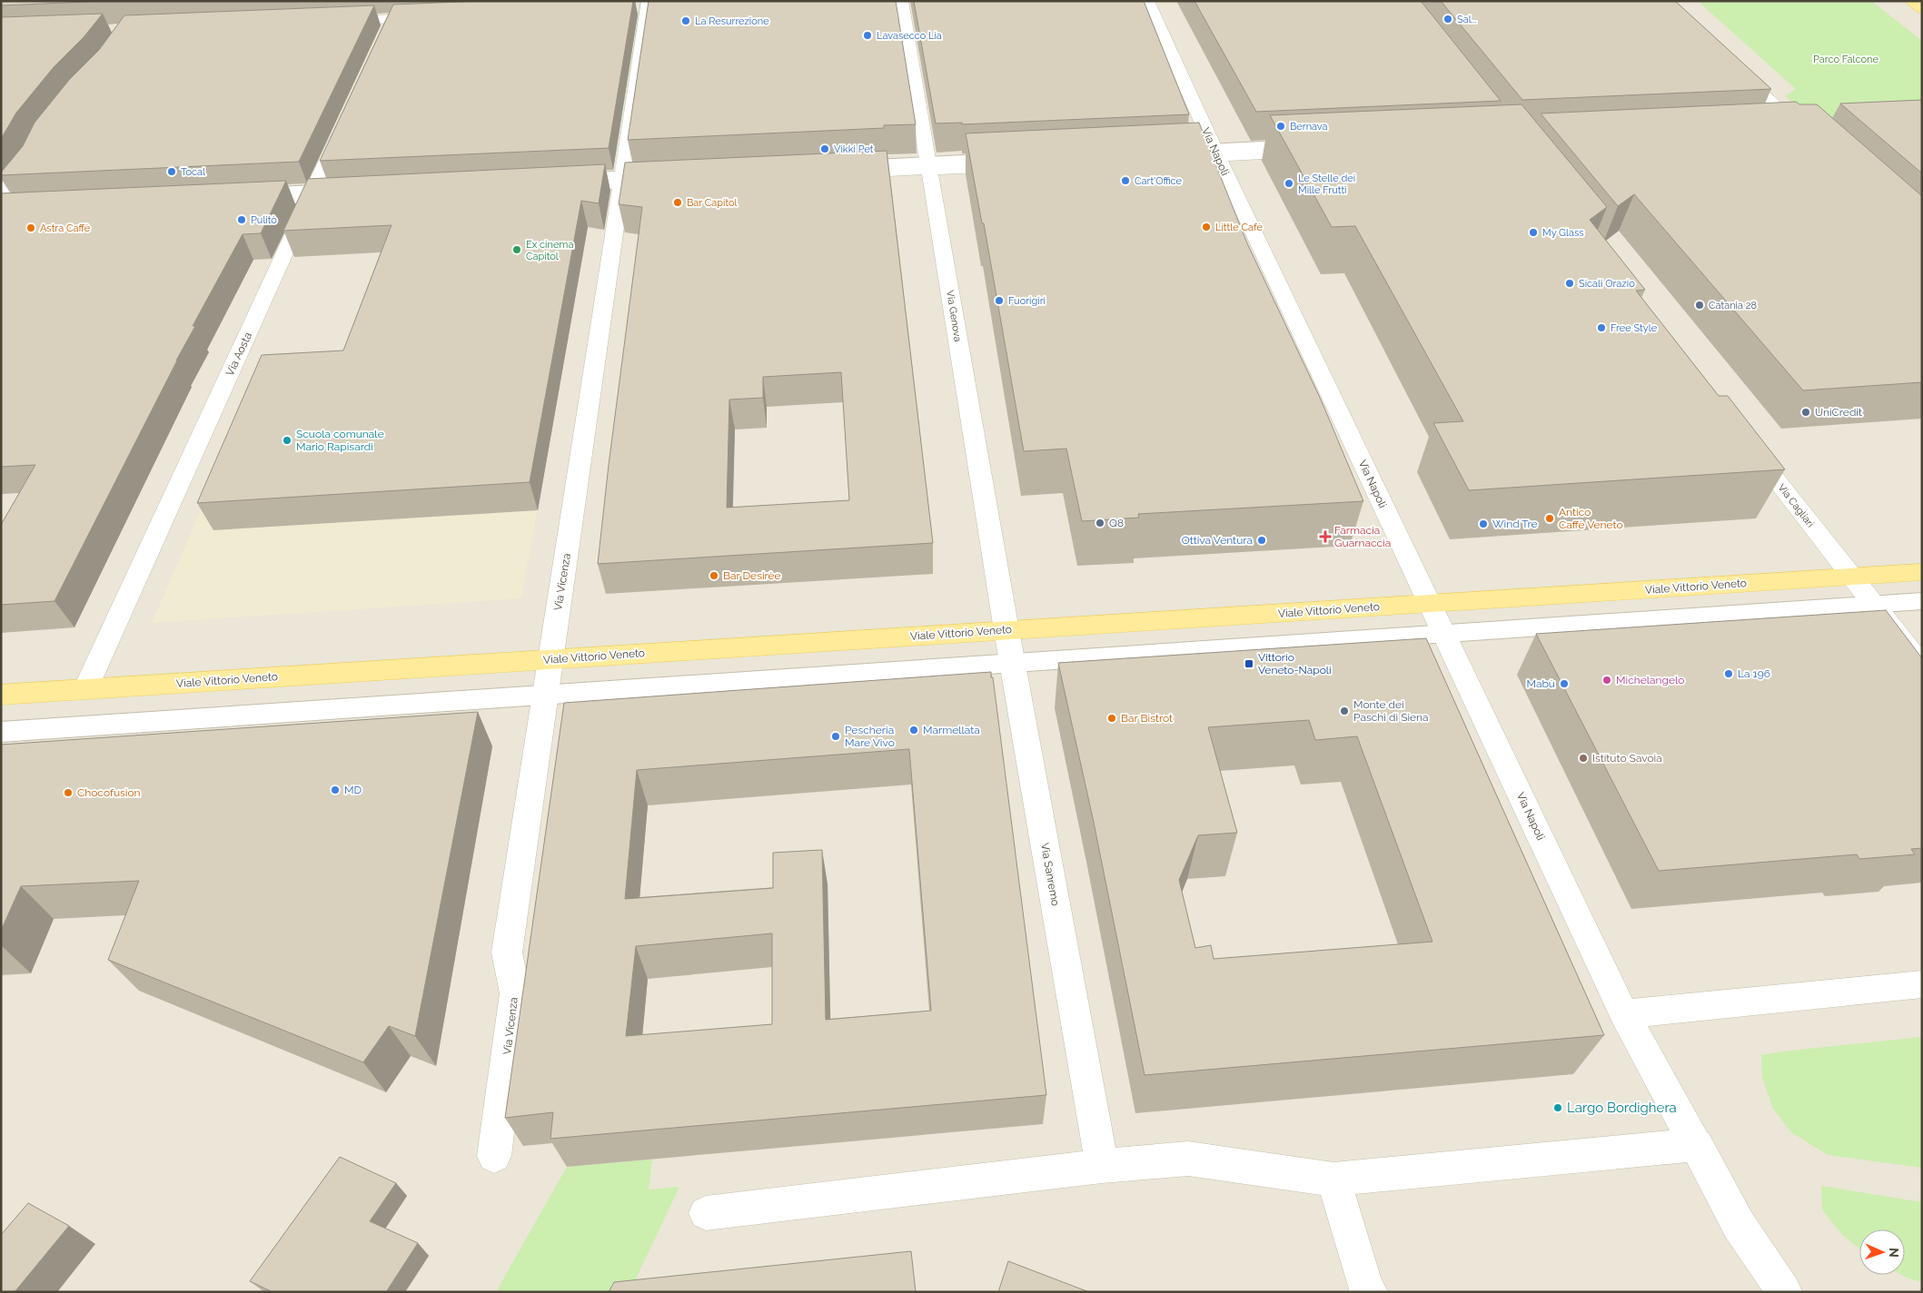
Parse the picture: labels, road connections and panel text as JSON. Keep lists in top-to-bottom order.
{
  "streets": {
    "main road": ["Viale Vittorio Veneto"],
    "street": [
      "Via Napoli",
      "Via Genova",
      "Via Aosta",
      "Via Cagliari",
      "Via Vicenza",
      "Via Sanremo"
    ]
  },
  "crossings": [
    ["Via Napoli", "Viale Vittorio Veneto"],
    ["Via Genova", "Viale Vittorio Veneto"],
    ["Via Genova", "Via Sanremo"],
    ["Via Aosta", "Viale Vittorio Veneto"],
    ["Via Cagliari", "Viale Vittorio Veneto"],
    ["Via Vicenza", "Viale Vittorio Veneto"],
    ["Viale Vittorio Veneto", "Via Sanremo"]
  ],
  "parks": ["Parco Falcone"],
  "places": {
    "other": [
      "Sal...",
      "La Resurrezione",
      "Lavasecco Lia",
      "Bernava",
      "Vikki Pet",
      "Tocal",
      "Cart'Office",
      "Le Stelle dei Mille Frutti",
      "Bar Capitol",
      "Pulitò",
      "Little Cafè",
      "Astra Caffè",
      "My Glass",
      "Ex cinema Capitol",
      "Sicali Orazio",
      "Fuorigiri",
      "Catania 28",
      "Free Style",
      "UniCredit",
      "Scuola comunale Mario Rapisardi",
      "Antico Caffè Veneto",
      "Q8",
      "Wind Tre",
      "Ottiva Ventura",
      "Bar Desirèe",
      "La 196",
      "Michelangelo",
      "Mabù",
      "Monte dei Paschi di Siena",
      "Bar Bistrot",
      "Marmellata",
      "Pescheria Mare Vivo",
      "Istituto Savoia",
      "MD",
      "Chocofusion",
      "Largo Bordighera"
    ],
    "health": ["Farmacia Guarnaccia"],
    "transit": ["Vittorio Veneto-Napoli"]
  },
  "north": "right"
}
